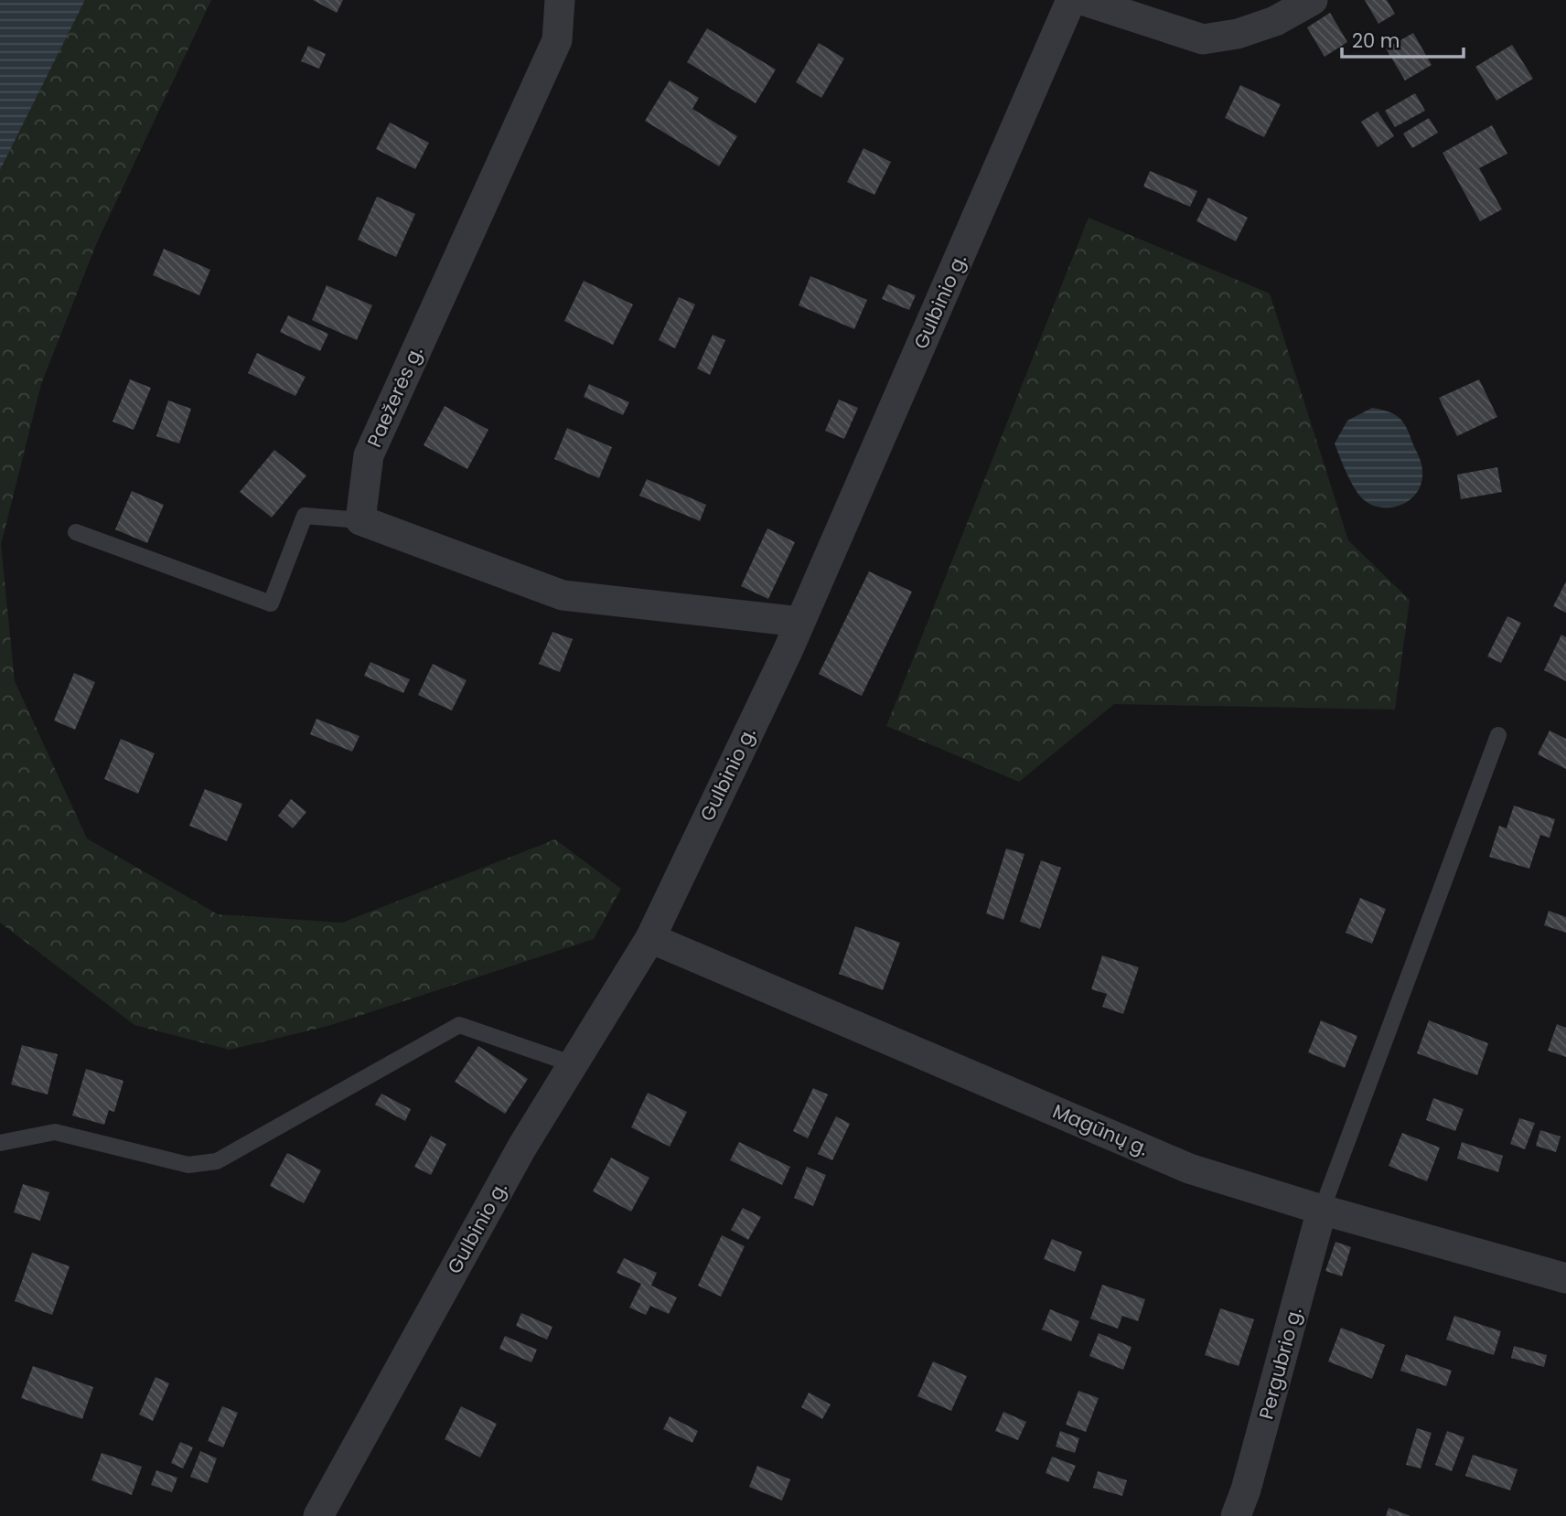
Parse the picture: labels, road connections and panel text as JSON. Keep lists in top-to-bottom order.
{
  "streets": {
    "street": [
      "Gulbinio g.",
      "Paežerės g.",
      "Magūnų g.",
      "Pergubrio g."
    ]
  },
  "crossings": [
    ["Gulbinio g.", "Magūnų g."],
    ["Magūnų g.", "Pergubrio g."]
  ],
  "scale_bar": "20 m"
}
